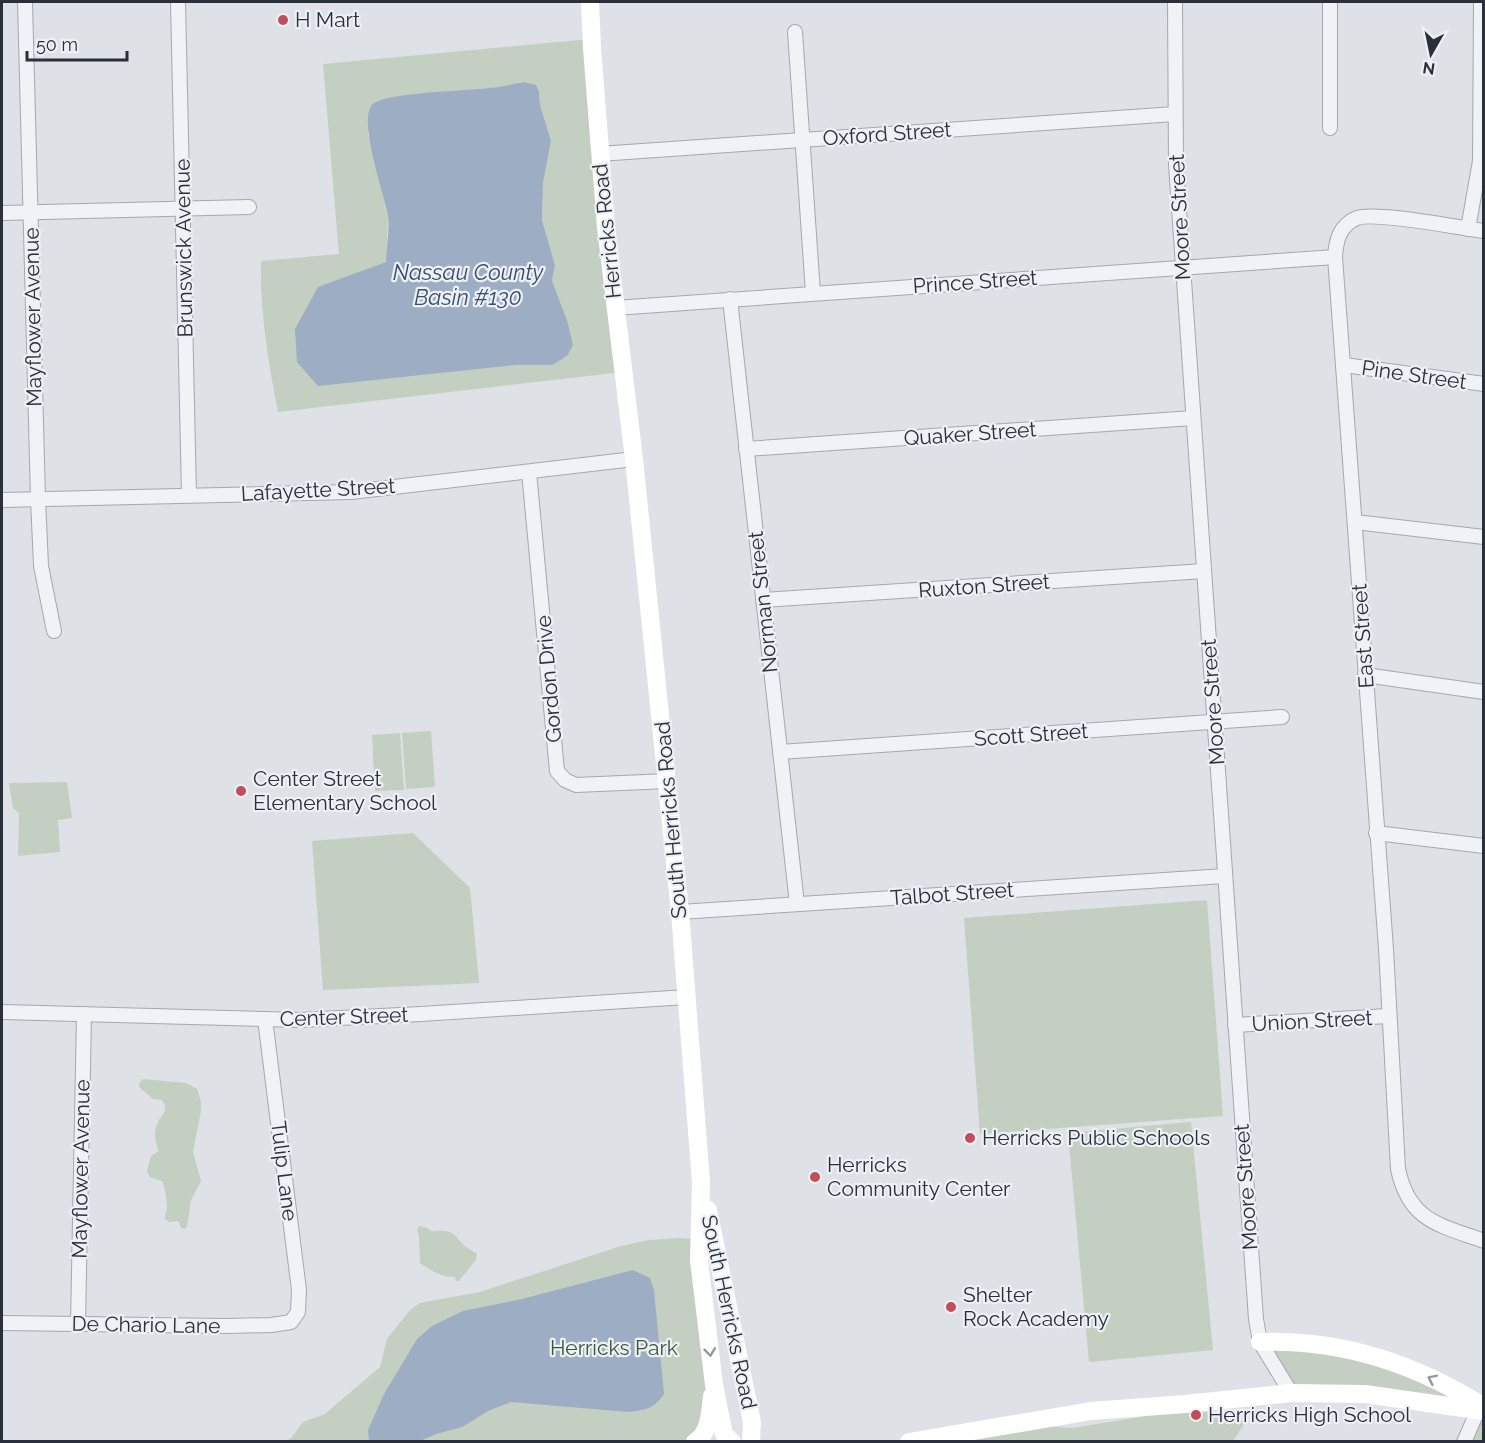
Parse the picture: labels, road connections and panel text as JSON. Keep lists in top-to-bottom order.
{
  "streets": {
    "main road": ["Herricks Road", "South Herricks Road"],
    "street": [
      "Oxford Street",
      "Moore Street",
      "Brunswick Avenue",
      "Prince Street",
      "Mayflower Avenue",
      "Pine Street",
      "Quaker Street",
      "Lafayette Street",
      "Ruxton Street",
      "Norman Street",
      "East Street",
      "Gordon Drive",
      "Scott Street",
      "Talbot Street",
      "Center Street",
      "Union Street",
      "Tulip Lane",
      "De Chario Lane"
    ]
  },
  "crossings": [
    ["Oxford Street", "Moore Street"],
    ["Oxford Street", "Herricks Road"],
    ["Moore Street", "Prince Street"],
    ["Moore Street", "Quaker Street"],
    ["Moore Street", "Ruxton Street"],
    ["Moore Street", "Scott Street"],
    ["Moore Street", "Talbot Street"],
    ["Moore Street", "Union Street"],
    ["Herricks Road", "Prince Street"],
    ["Herricks Road", "Lafayette Street"],
    ["Herricks Road", "South Herricks Road"],
    ["Brunswick Avenue", "Lafayette Street"],
    ["Prince Street", "Norman Street"],
    ["Prince Street", "East Street"],
    ["Mayflower Avenue", "Lafayette Street"],
    ["Mayflower Avenue", "Center Street"],
    ["Mayflower Avenue", "De Chario Lane"],
    ["Pine Street", "East Street"],
    ["Quaker Street", "Norman Street"],
    ["Lafayette Street", "Gordon Drive"],
    ["Lafayette Street", "South Herricks Road"],
    ["Ruxton Street", "Norman Street"],
    ["Norman Street", "Scott Street"],
    ["Norman Street", "Talbot Street"],
    ["East Street", "Union Street"],
    ["Gordon Drive", "South Herricks Road"],
    ["South Herricks Road", "Talbot Street"],
    ["South Herricks Road", "Center Street"],
    ["Center Street", "Tulip Lane"],
    ["Tulip Lane", "De Chario Lane"]
  ],
  "water": ["Nassau County Basin #130"],
  "parks": ["Herricks Park"],
  "places": [
    "H Mart",
    "Center Street Elementary School",
    "Herricks Public Schools",
    "Herricks Community Center",
    "Shelter Rock Academy",
    "Herricks High School"
  ],
  "scale_bar": "50 m",
  "north": "bottom"
}
